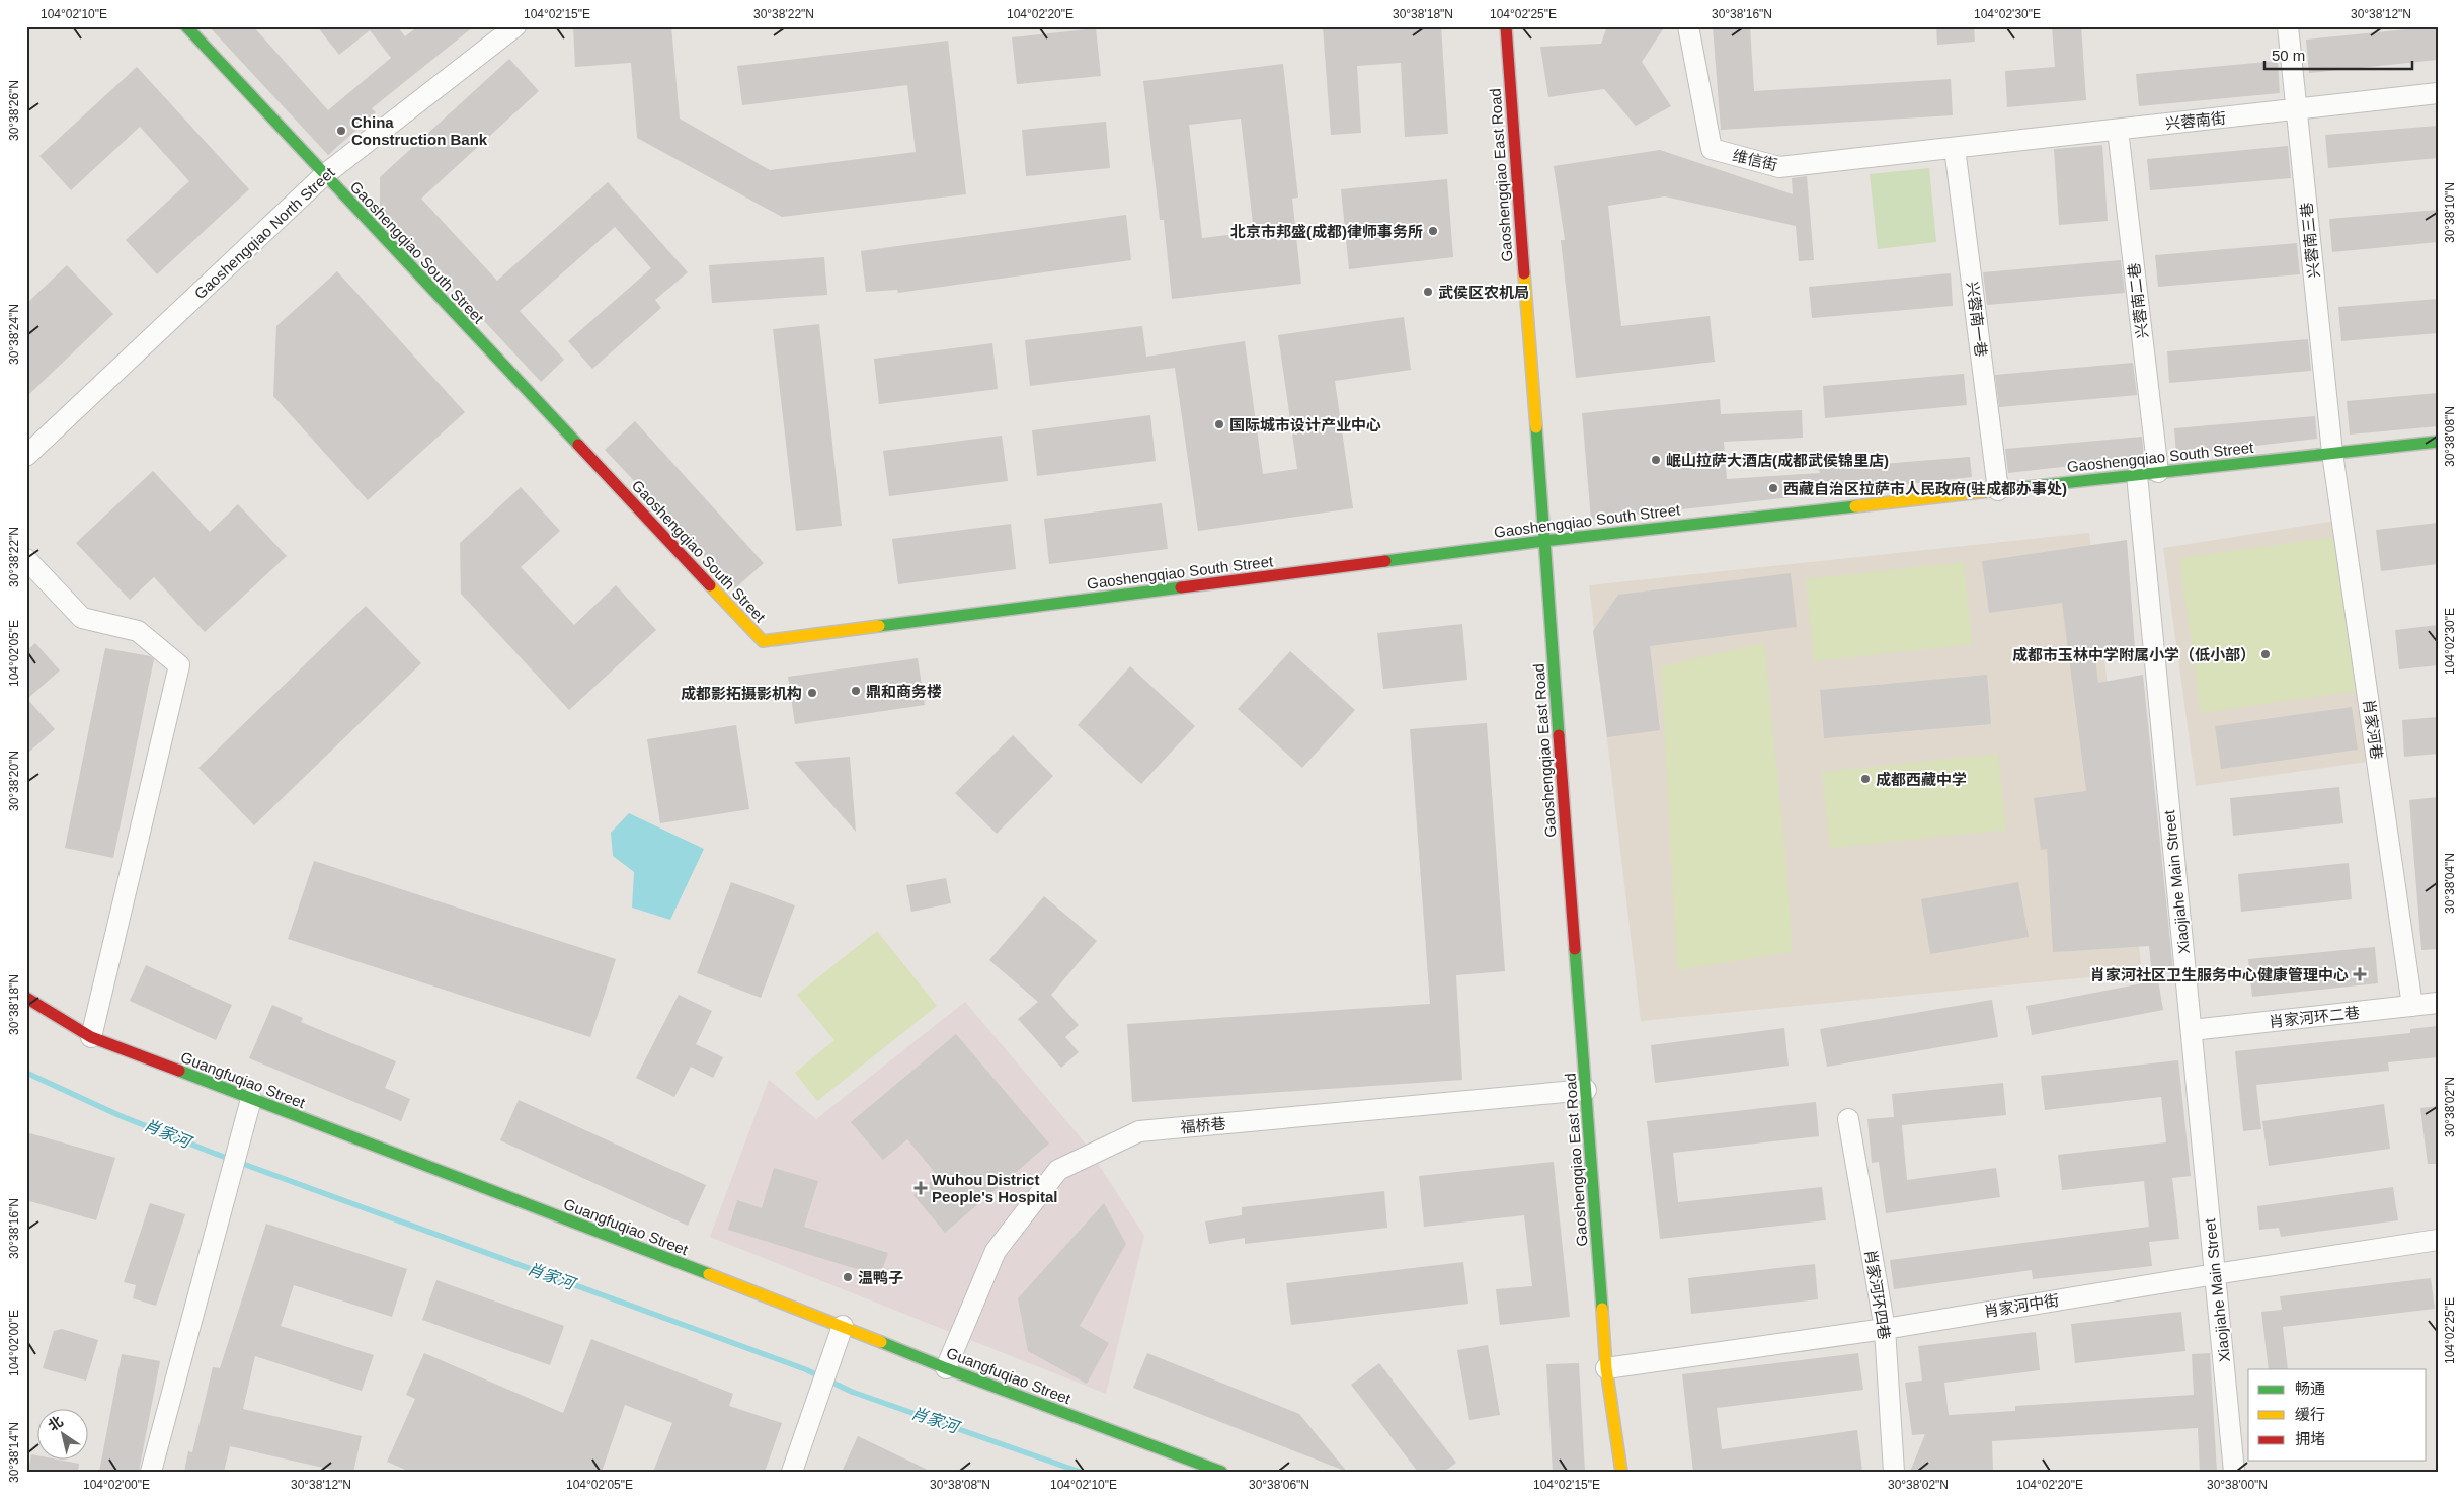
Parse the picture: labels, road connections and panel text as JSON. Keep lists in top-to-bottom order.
{
  "streets": {
    "street": [
      "兴蓉南街",
      "维信街",
      "Gaoshengqiao East Road",
      "Gaoshengqiao North Street",
      "兴蓉南三巷",
      "Gaoshengqiao South Street",
      "兴蓉南二巷",
      "兴蓉南一巷",
      "肖家河巷",
      "Xiaojiahe Main Street",
      "肖家河环二巷",
      "Guangfuqiao Street",
      "福桥巷",
      "肖家河环四巷",
      "肖家河中街"
    ]
  },
  "crossings": [
    ["兴蓉南街", "维信街"],
    ["兴蓉南街", "兴蓉南三巷"],
    ["兴蓉南街", "兴蓉南二巷"],
    ["兴蓉南街", "兴蓉南一巷"],
    ["维信街", "兴蓉南一巷"],
    ["Gaoshengqiao East Road", "Gaoshengqiao South Street"],
    ["Gaoshengqiao East Road", "福桥巷"],
    ["Gaoshengqiao East Road", "肖家河中街"],
    ["Gaoshengqiao North Street", "Gaoshengqiao South Street"],
    ["兴蓉南三巷", "Gaoshengqiao South Street"],
    ["兴蓉南三巷", "肖家河巷"],
    ["Gaoshengqiao South Street", "兴蓉南二巷"],
    ["Gaoshengqiao South Street", "兴蓉南一巷"],
    ["Gaoshengqiao South Street", "肖家河巷"],
    ["Gaoshengqiao South Street", "Xiaojiahe Main Street"],
    ["肖家河巷", "肖家河环二巷"],
    ["Xiaojiahe Main Street", "肖家河环二巷"],
    ["Xiaojiahe Main Street", "肖家河中街"],
    ["Guangfuqiao Street", "福桥巷"],
    ["肖家河环四巷", "肖家河中街"]
  ],
  "water": ["肖家河"],
  "places": {
    "other": [
      "China Construction Bank",
      "北京市邦盛(成都)律师事务所",
      "武侯区农机局",
      "国际城市设计产业中心",
      "岷山拉萨大酒店(成都武侯锦里店)",
      "西藏自治区拉萨市人民政府(驻成都办事处)",
      "成都市玉林中学附属小学（低小部）",
      "鼎和商务楼",
      "成都影拓摄影机构",
      "成都西藏中学",
      "温鸭子"
    ],
    "health": ["肖家河社区卫生服务中心健康管理中心", "Wuhou District People's Hospital"]
  },
  "legend": ["畅通", "缓行", "拥堵"],
  "scale_bar": "50 m",
  "north": "top left",
  "coordinates": [
    "104°02'10\"E",
    "104°02'15\"E",
    "30°38'22\"N",
    "104°02'20\"E",
    "30°38'18\"N",
    "104°02'25\"E",
    "30°38'16\"N",
    "104°02'30\"E",
    "30°38'12\"N",
    "30°38'26\"N",
    "30°38'10\"N",
    "30°38'24\"N",
    "30°38'08\"N",
    "104°02'05\"E",
    "30°38'20\"N",
    "30°38'04\"N",
    "30°38'02\"N",
    "104°02'00\"E",
    "30°38'14\"N",
    "30°38'06\"N",
    "30°38'00\"N"
  ]
}
